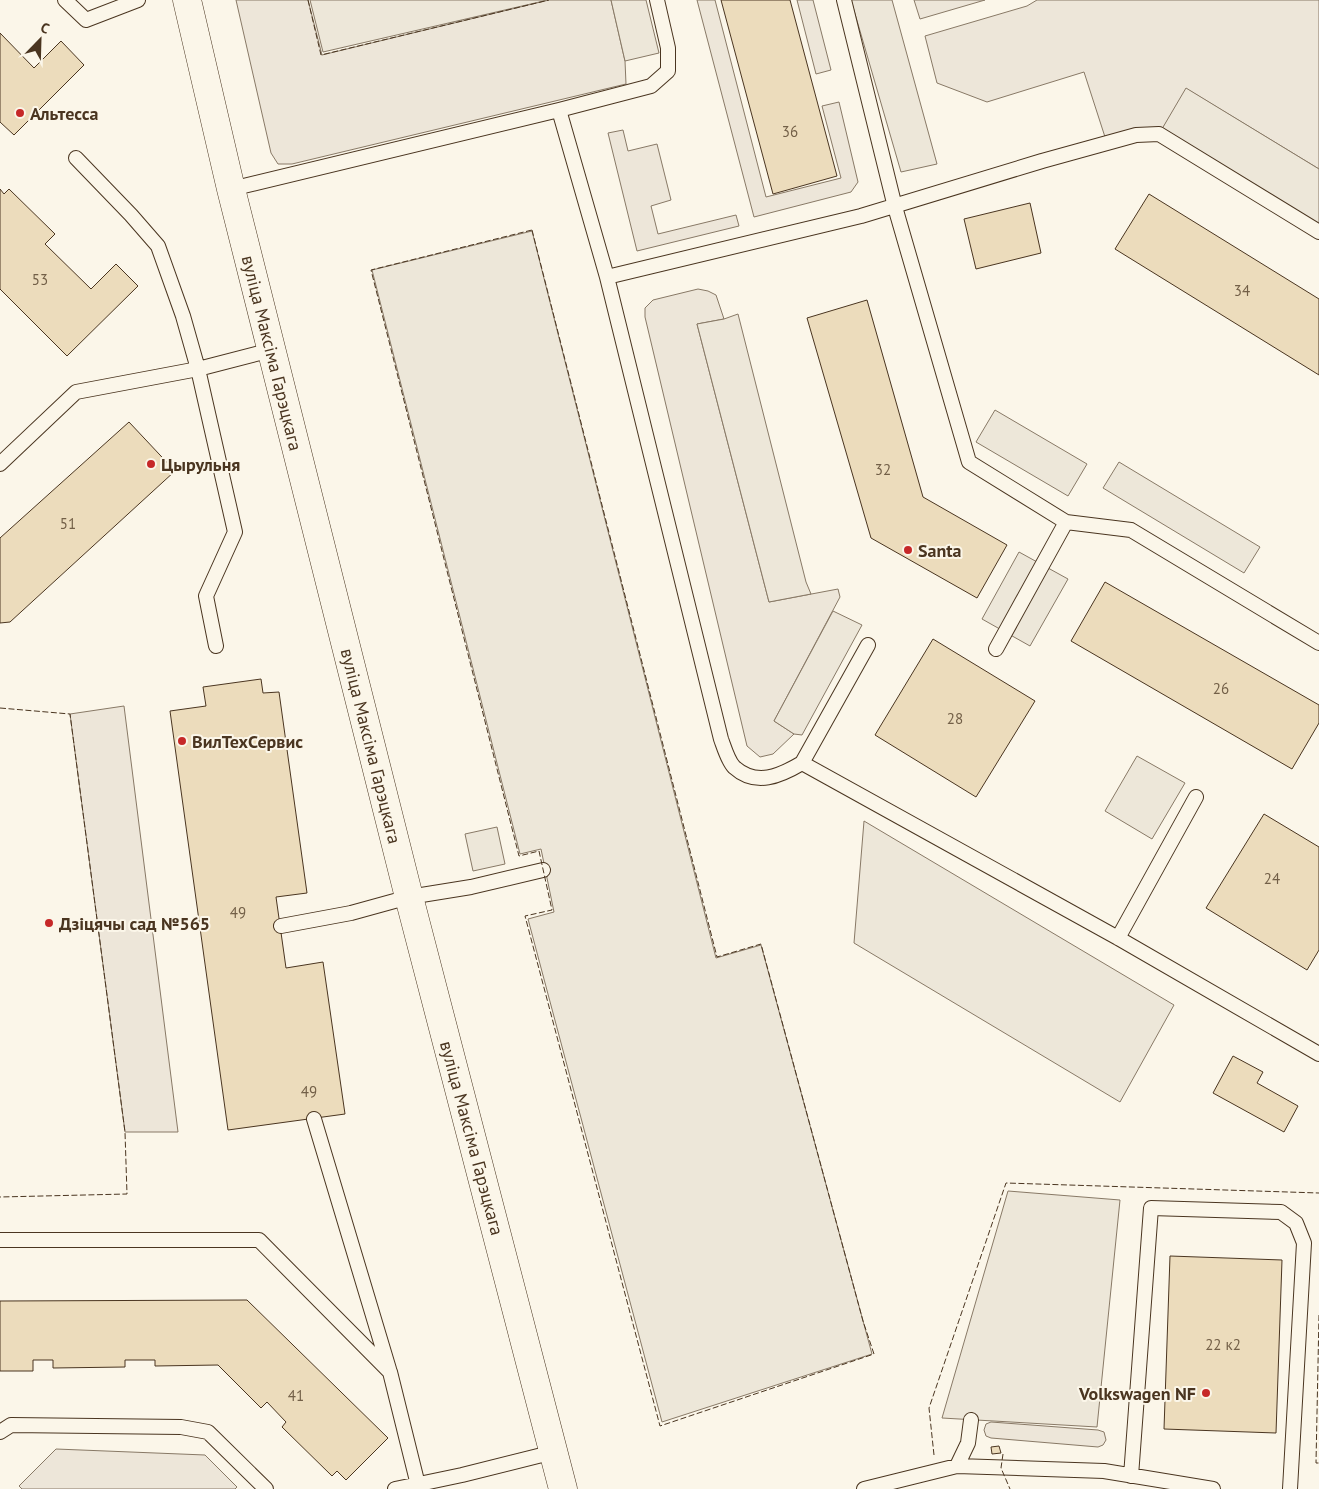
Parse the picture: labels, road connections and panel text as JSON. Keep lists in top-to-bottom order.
{
  "streets": {
    "main road": ["вуліца Максіма Гарэцкага"]
  },
  "places": [
    "Альтесса",
    "Цырульня",
    "Santa",
    "ВилТехСервис",
    "Дзіцячы сад №565",
    "Volkswagen NF"
  ],
  "house_numbers": [
    "36",
    "53",
    "34",
    "32",
    "51",
    "26",
    "28",
    "24",
    "49",
    "49",
    "22 к2",
    "41"
  ],
  "north": "top right"
}
